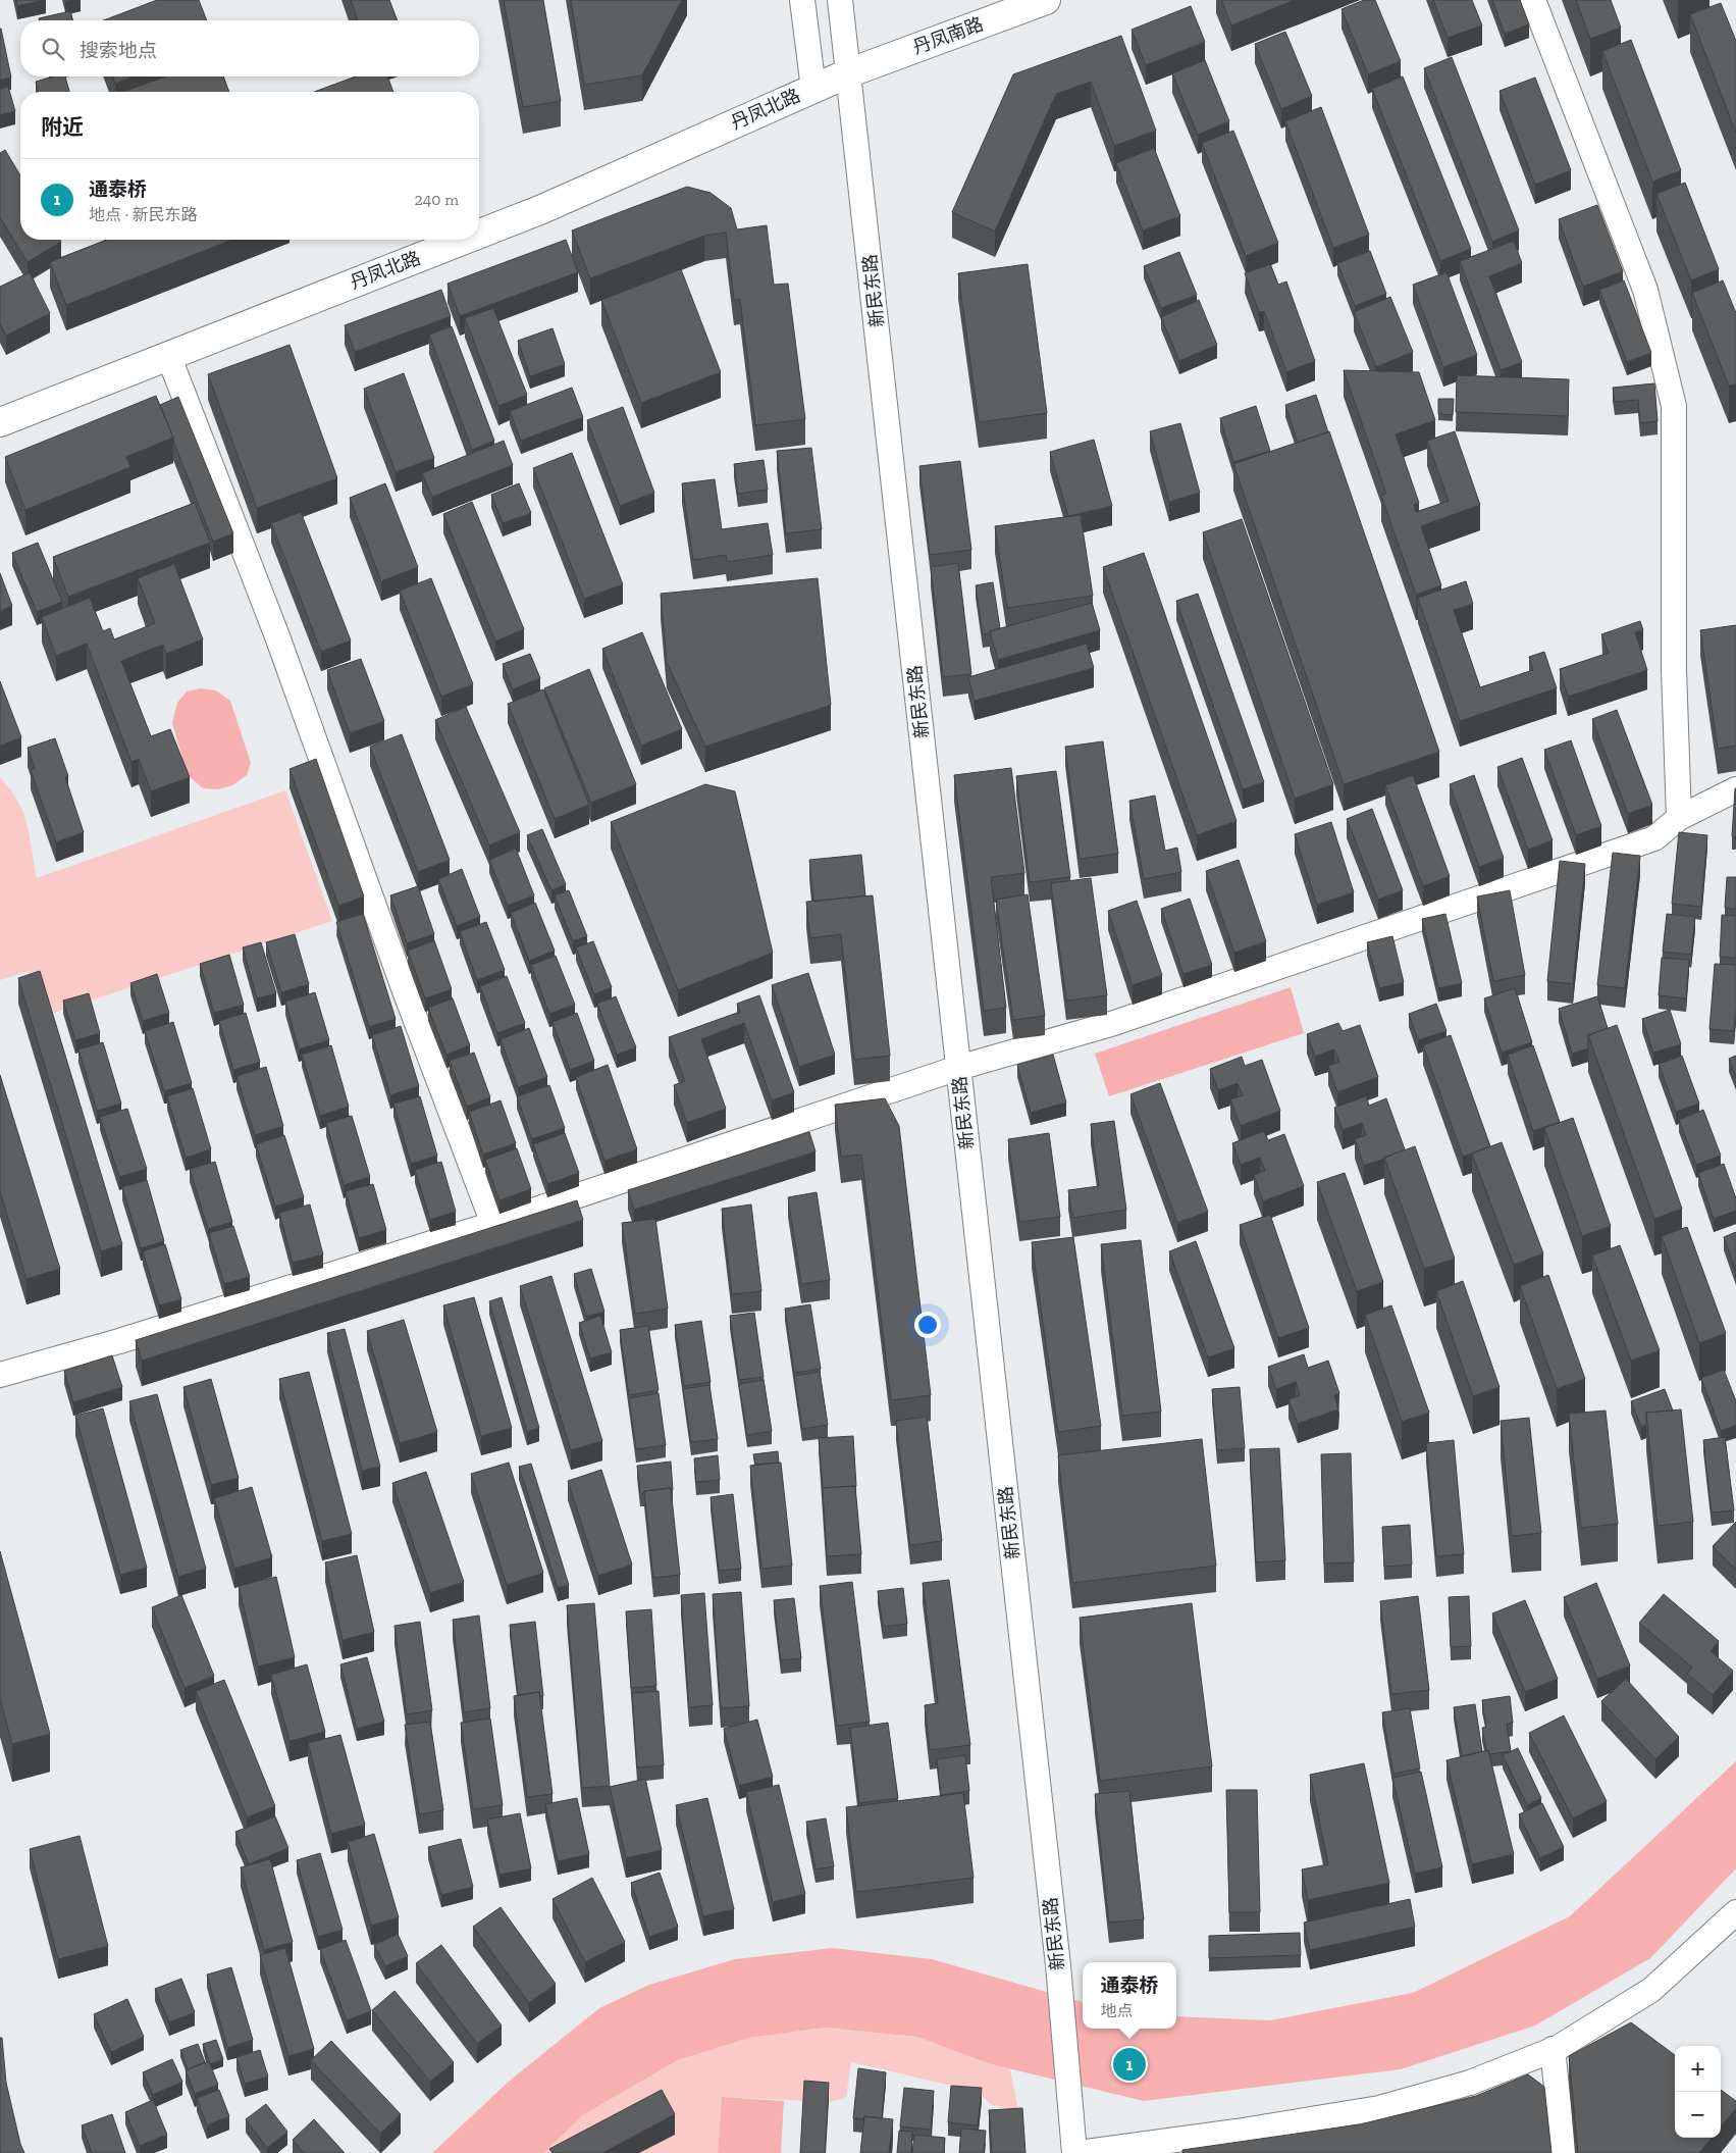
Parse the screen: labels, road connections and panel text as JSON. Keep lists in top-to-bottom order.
{
  "streets": {
    "main road": ["丹凤南路", "丹凤北路"],
    "street": ["新民东路"]
  },
  "crossings": [
    ["丹凤南路", "丹凤北路"],
    ["丹凤南路", "新民东路"],
    ["丹凤北路", "新民东路"]
  ],
  "page": {
    "search": "搜索地点",
    "heading": "附近",
    "list": [
      {
        "mark": "1",
        "name": "通泰桥",
        "note": "地点 · 新民东路",
        "value": "240 m"
      }
    ],
    "popup": ["通泰桥", "地点"],
    "map_buttons": ["+", "−"],
    "pins": "1"
  }
}
